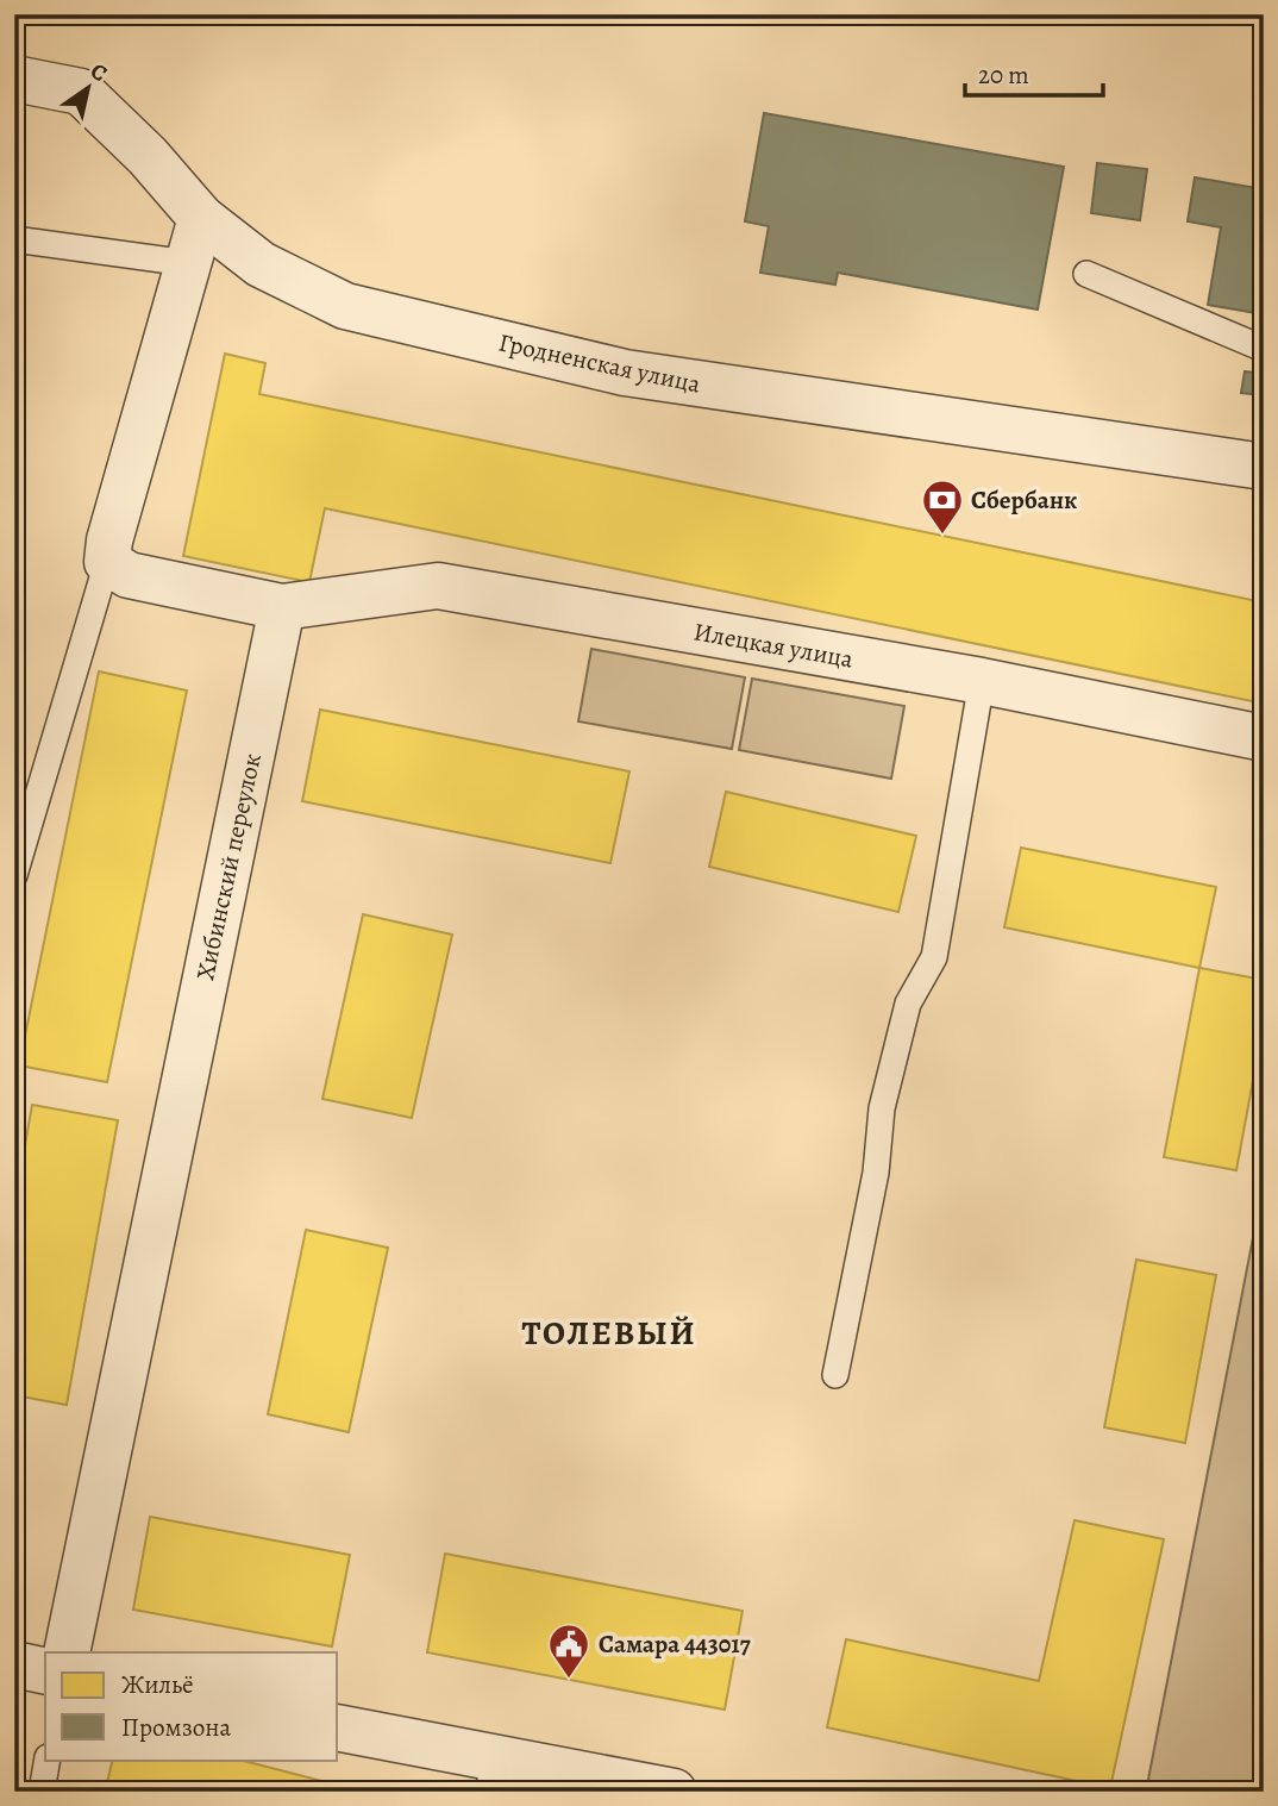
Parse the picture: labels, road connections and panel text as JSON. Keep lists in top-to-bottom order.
{
  "streets": {
    "street": ["Гродненская улица", "Илецкая улица", "Хибинский переулок"]
  },
  "crossings": [
    ["Илецкая улица", "Хибинский переулок"]
  ],
  "districts": ["ТОЛЕВЫЙ"],
  "places": {
    "bank": ["Сбербанк"],
    "public building": ["Самара 443017"]
  },
  "legend": ["Жильё", "Промзона"],
  "scale_bar": "20 m",
  "north": "top right"
}
